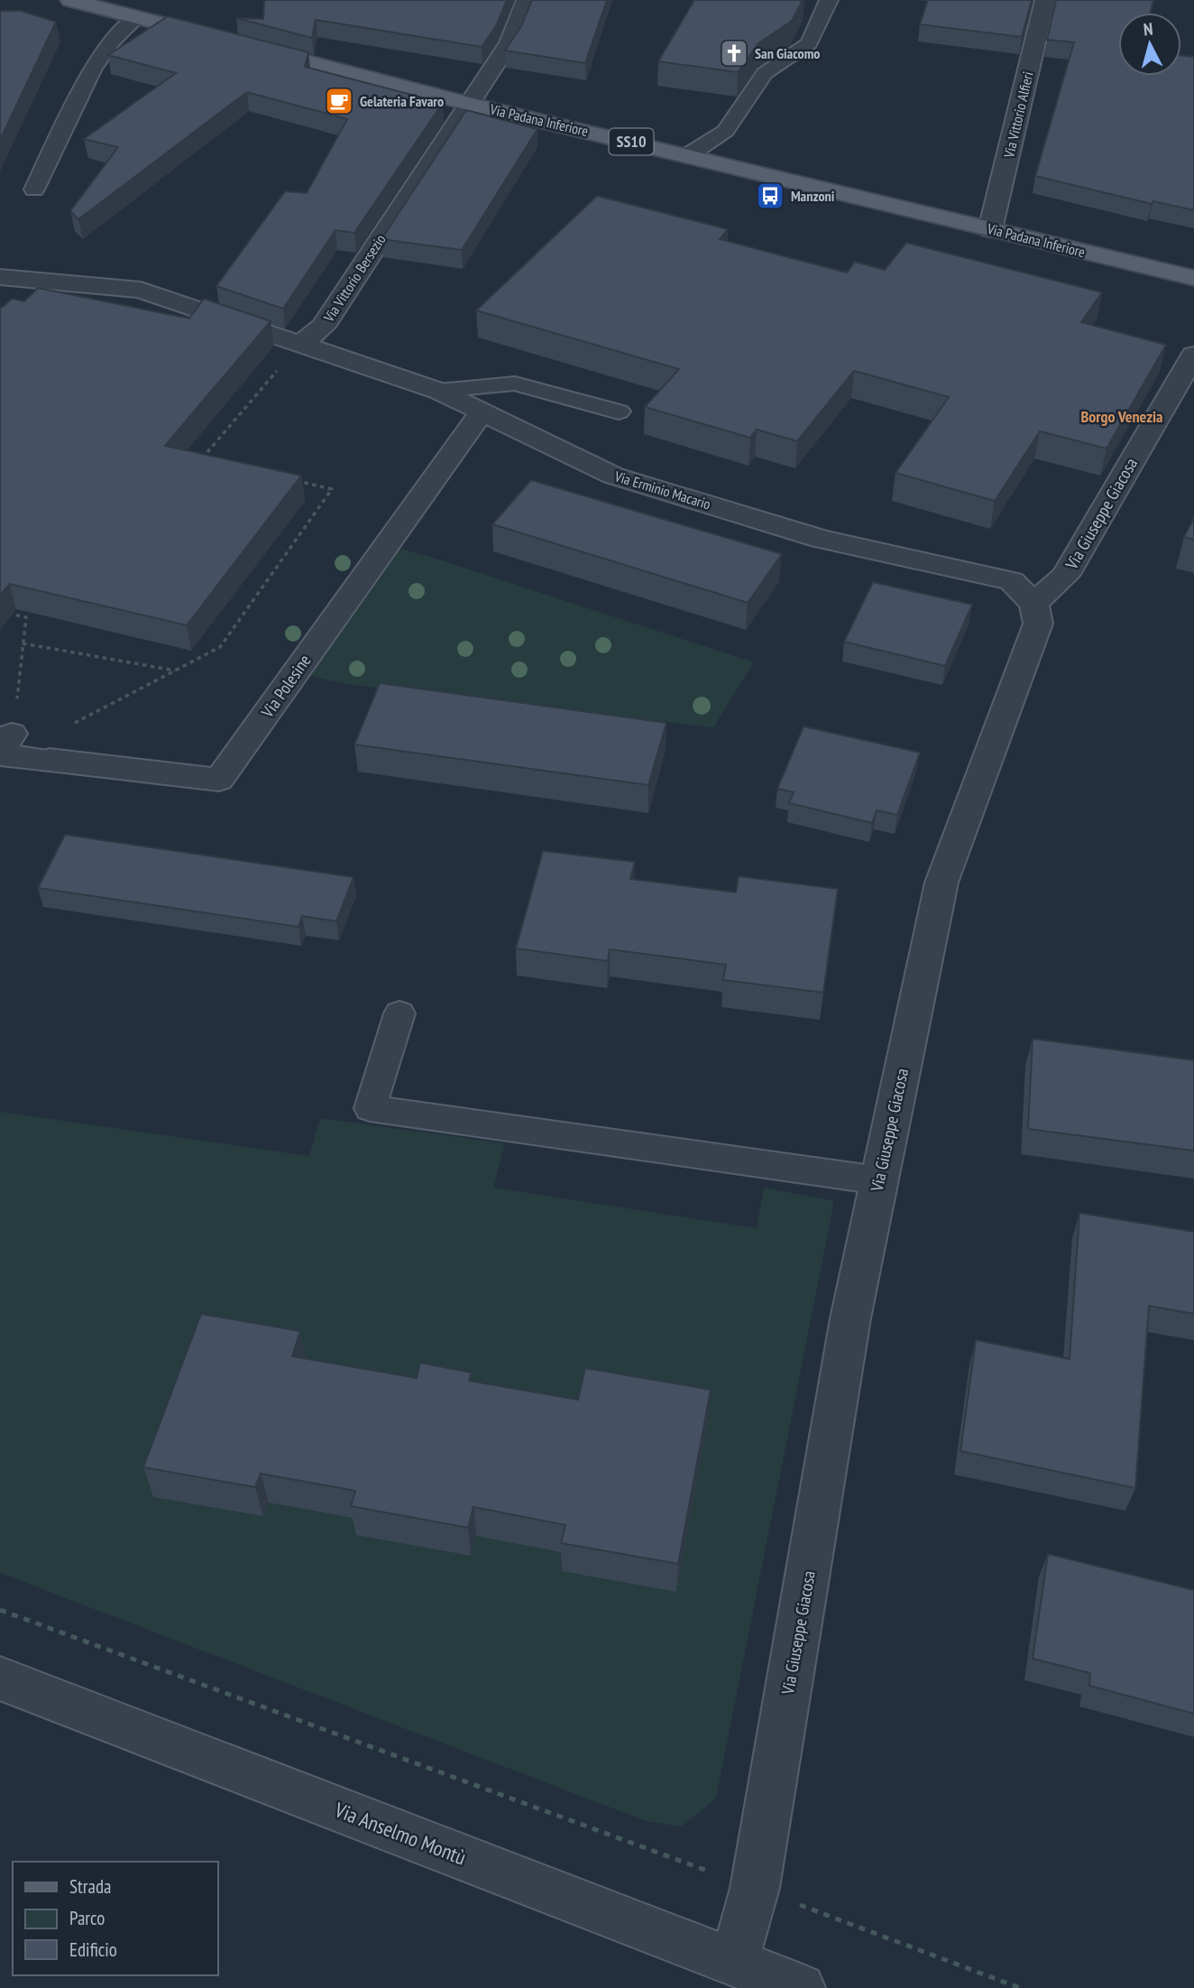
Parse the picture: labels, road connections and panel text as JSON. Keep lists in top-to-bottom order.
{
  "streets": {
    "main road": ["Via Padana Inferiore", "SS10"],
    "street": [
      "Via Vittorio Alfieri",
      "Via Vittorio Bersezio",
      "Via Erminio Macario",
      "Via Giuseppe Giacosa",
      "Via Polesine",
      "Via Anselmo Montù"
    ]
  },
  "crossings": [
    ["Via Vittorio Alfieri", "Via Padana Inferiore"],
    ["Via Padana Inferiore", "Via Vittorio Bersezio"],
    ["Via Vittorio Bersezio", "Via Erminio Macario"],
    ["Via Erminio Macario", "Via Giuseppe Giacosa"],
    ["Via Erminio Macario", "Via Polesine"],
    ["Via Giuseppe Giacosa", "Via Anselmo Montù"]
  ],
  "districts": ["Borgo Venezia"],
  "places": {
    "church": ["San Giacomo"],
    "cafe": ["Gelateria Favaro"],
    "bus stop": ["Manzoni"]
  },
  "legend": ["Strada", "Parco", "Edificio"],
  "north": "top"
}
